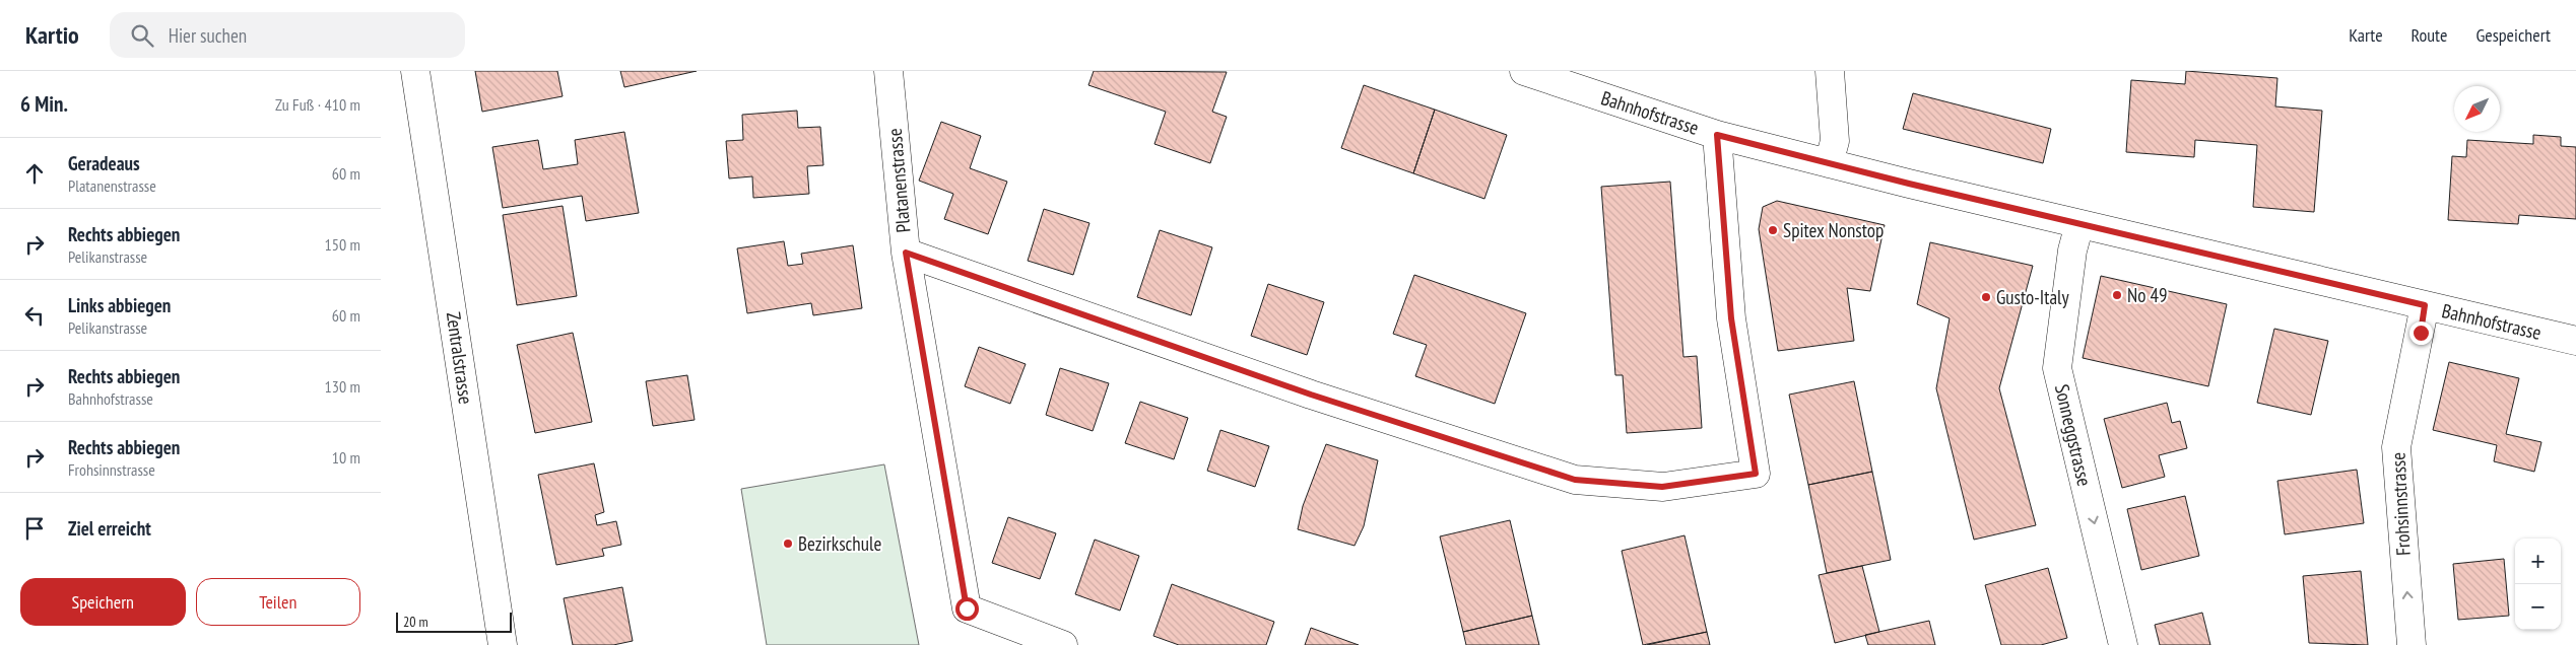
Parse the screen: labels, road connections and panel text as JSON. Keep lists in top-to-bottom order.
{
  "streets": {
    "street": [
      "Bahnhofstrasse",
      "Platanenstrasse",
      "Zentralstrasse",
      "Sonneggstrasse",
      "Frohsinnstrasse"
    ]
  },
  "crossings": [
    ["Bahnhofstrasse", "Sonneggstrasse"],
    ["Bahnhofstrasse", "Frohsinnstrasse"]
  ],
  "one_way": ["Sonneggstrasse", "Frohsinnstrasse"],
  "places": [
    "Spitex Nonstop",
    "No 49",
    "Gusto-Italy",
    "Bezirkschule"
  ],
  "scale_bar": "20 m",
  "north": "bottom left",
  "page": {
    "header": "Kartio",
    "search": "Hier suchen",
    "nav": ["Karte", "Route", "Gespeichert"],
    "heading": ["6 Min.", "Zu Fuß · 410 m"],
    "list": [
      ["Geradeaus", "Platanenstrasse", "60 m"],
      ["Rechts abbiegen", "Pelikanstrasse", "150 m"],
      ["Links abbiegen", "Pelikanstrasse", "60 m"],
      ["Rechts abbiegen", "Bahnhofstrasse", "130 m"],
      ["Rechts abbiegen", "Frohsinnstrasse", "10 m"],
      "Ziel erreicht"
    ],
    "map_buttons": ["+", "−"],
    "buttons": ["Speichern", "Teilen"],
    "scale": "20 m"
  }
}
